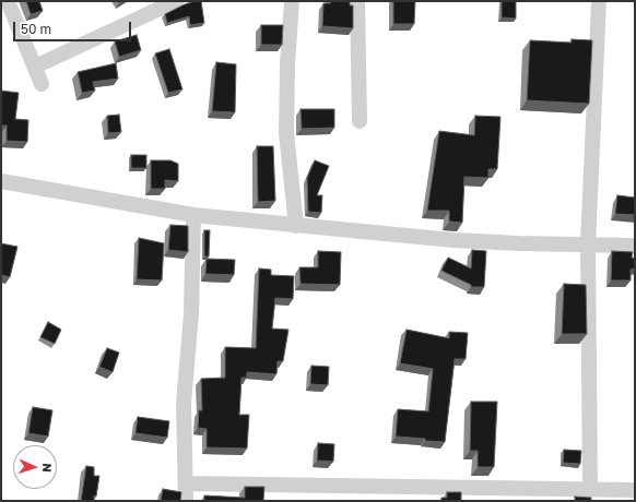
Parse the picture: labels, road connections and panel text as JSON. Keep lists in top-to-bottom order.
{
  "scale_bar": "50 m",
  "north": "right"
}
